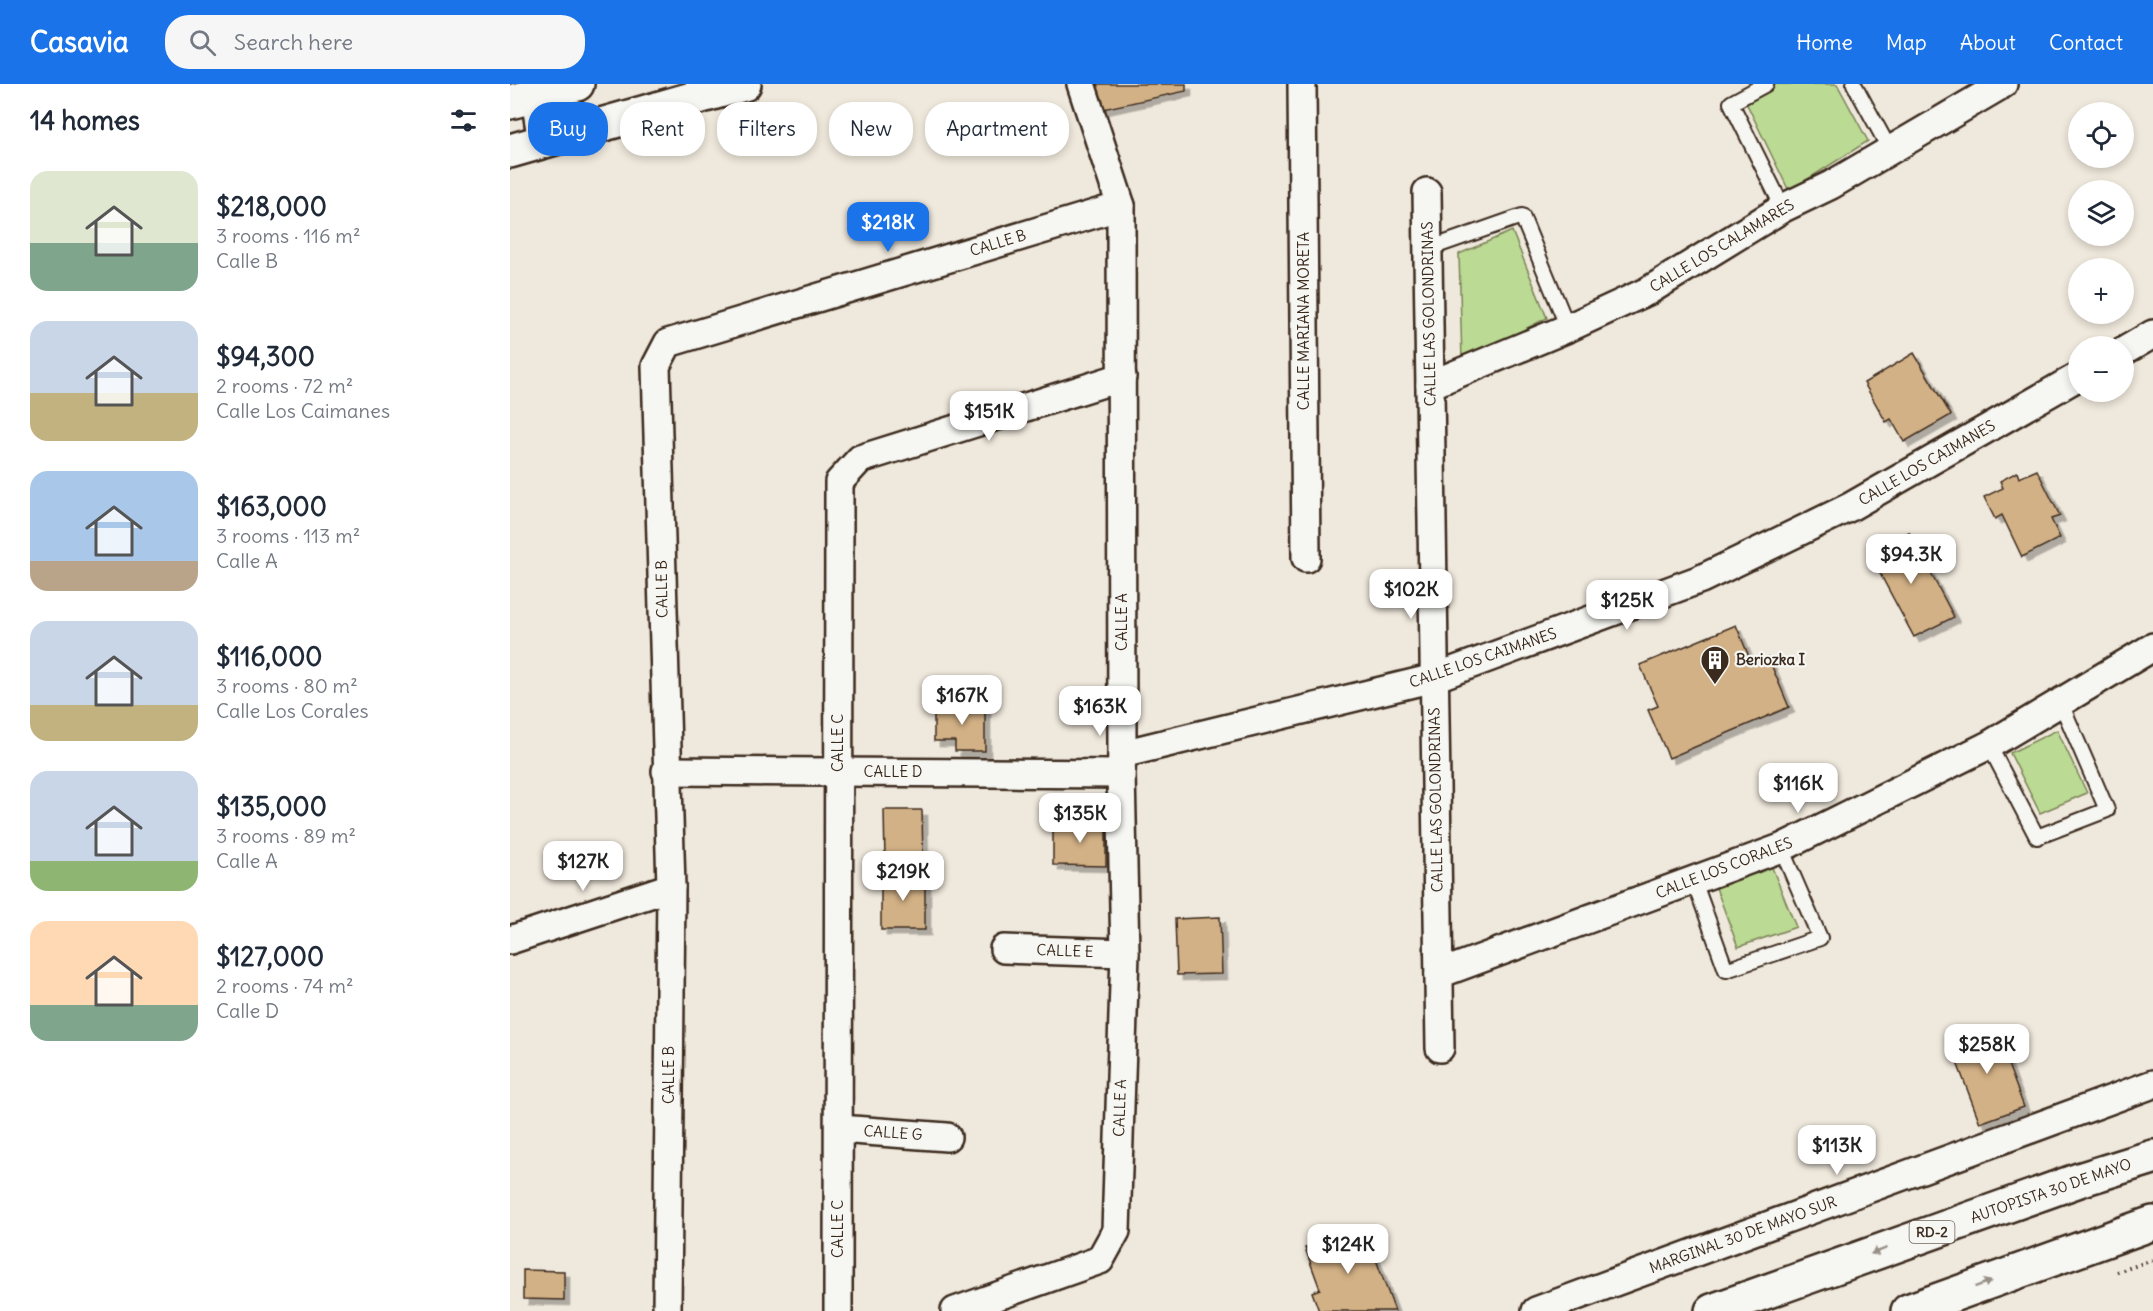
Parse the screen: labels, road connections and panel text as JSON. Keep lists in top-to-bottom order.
{
  "streets": {
    "main road": ["AUTOPISTA 30 DE MAYO", "RD-2"],
    "street": [
      "CALLE B",
      "CALLE LOS CALAMARES",
      "CALLE LAS GOLONDRINAS",
      "CALLE MARIANA MORETA",
      "CALLE LOS CAIMANES",
      "CALLE A",
      "CALLE C",
      "CALLE D",
      "CALLE LOS CORALES",
      "CALLE E",
      "CALLE G",
      "MARGINAL 30 DE MAYO SUR"
    ]
  },
  "crossings": [
    ["CALLE B", "CALLE A"],
    ["CALLE B", "CALLE D"],
    ["CALLE LOS CALAMARES", "CALLE LAS GOLONDRINAS"],
    ["CALLE LAS GOLONDRINAS", "CALLE LOS CAIMANES"],
    ["CALLE LAS GOLONDRINAS", "CALLE LOS CORALES"],
    ["CALLE LOS CAIMANES", "CALLE A"],
    ["CALLE LOS CAIMANES", "CALLE D"],
    ["CALLE A", "CALLE C"],
    ["CALLE A", "CALLE D"],
    ["CALLE A", "CALLE E"],
    ["CALLE C", "CALLE D"],
    ["CALLE C", "CALLE G"]
  ],
  "places": {
    "building": ["Beriozka I"]
  },
  "page": {
    "header": "Casavia",
    "search": "Search here",
    "nav": [
      "Home",
      "Map",
      "About",
      "Contact"
    ],
    "heading": "14 homes",
    "map_buttons": ["+", "−"],
    "chip": [
      "Buy",
      "Rent",
      "Filters",
      "New",
      "Apartment"
    ],
    "list": [
      {
        "name": "$218,000",
        "note": "3 rooms · 116 m² · Calle B"
      },
      {
        "name": "$94,300",
        "note": "2 rooms · 72 m² · Calle Los Caimanes"
      },
      {
        "name": "$163,000",
        "note": "3 rooms · 113 m² · Calle A"
      },
      {
        "name": "$116,000",
        "note": "3 rooms · 80 m² · Calle Los Corales"
      },
      {
        "name": "$135,000",
        "note": "3 rooms · 89 m² · Calle A"
      },
      {
        "name": "$127,000",
        "note": "2 rooms · 74 m² · Calle D"
      }
    ],
    "price": [
      "$218K",
      "$151K",
      "$94.3K",
      "$102K",
      "$125K",
      "$167K",
      "$163K",
      "$116K",
      "$135K",
      "$127K",
      "$219K",
      "$258K",
      "$113K",
      "$124K"
    ]
  }
}
